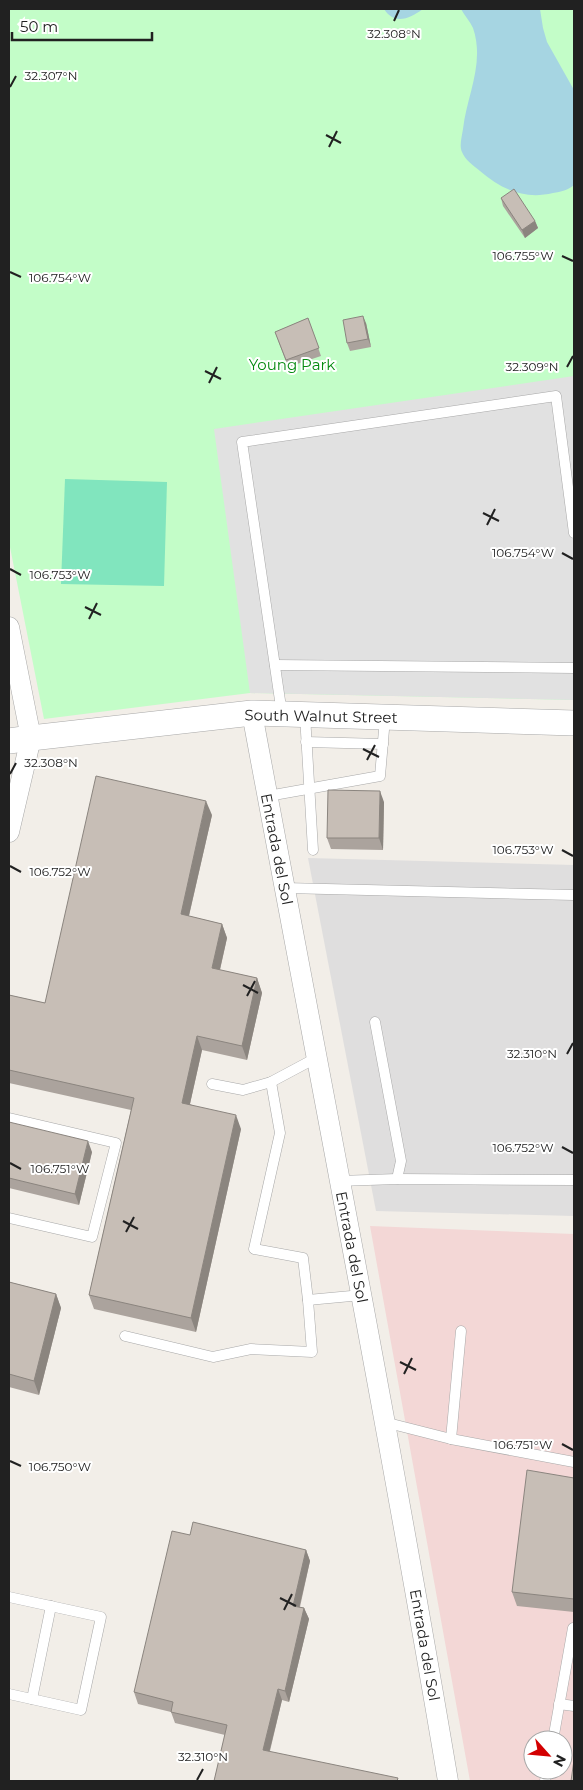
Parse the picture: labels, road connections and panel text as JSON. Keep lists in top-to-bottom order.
{
  "streets": {
    "street": ["South Walnut Street", "Entrada del Sol"]
  },
  "crossings": [
    ["South Walnut Street", "Entrada del Sol"]
  ],
  "parks": ["Young Park"],
  "scale_bar": "50 m",
  "north": "bottom right",
  "coordinates": [
    "32.308°N",
    "32.307°N",
    "106.755°W",
    "106.754°W",
    "32.309°N",
    "106.753°W",
    "106.752°W",
    "32.310°N",
    "106.751°W",
    "106.750°W"
  ]
}
